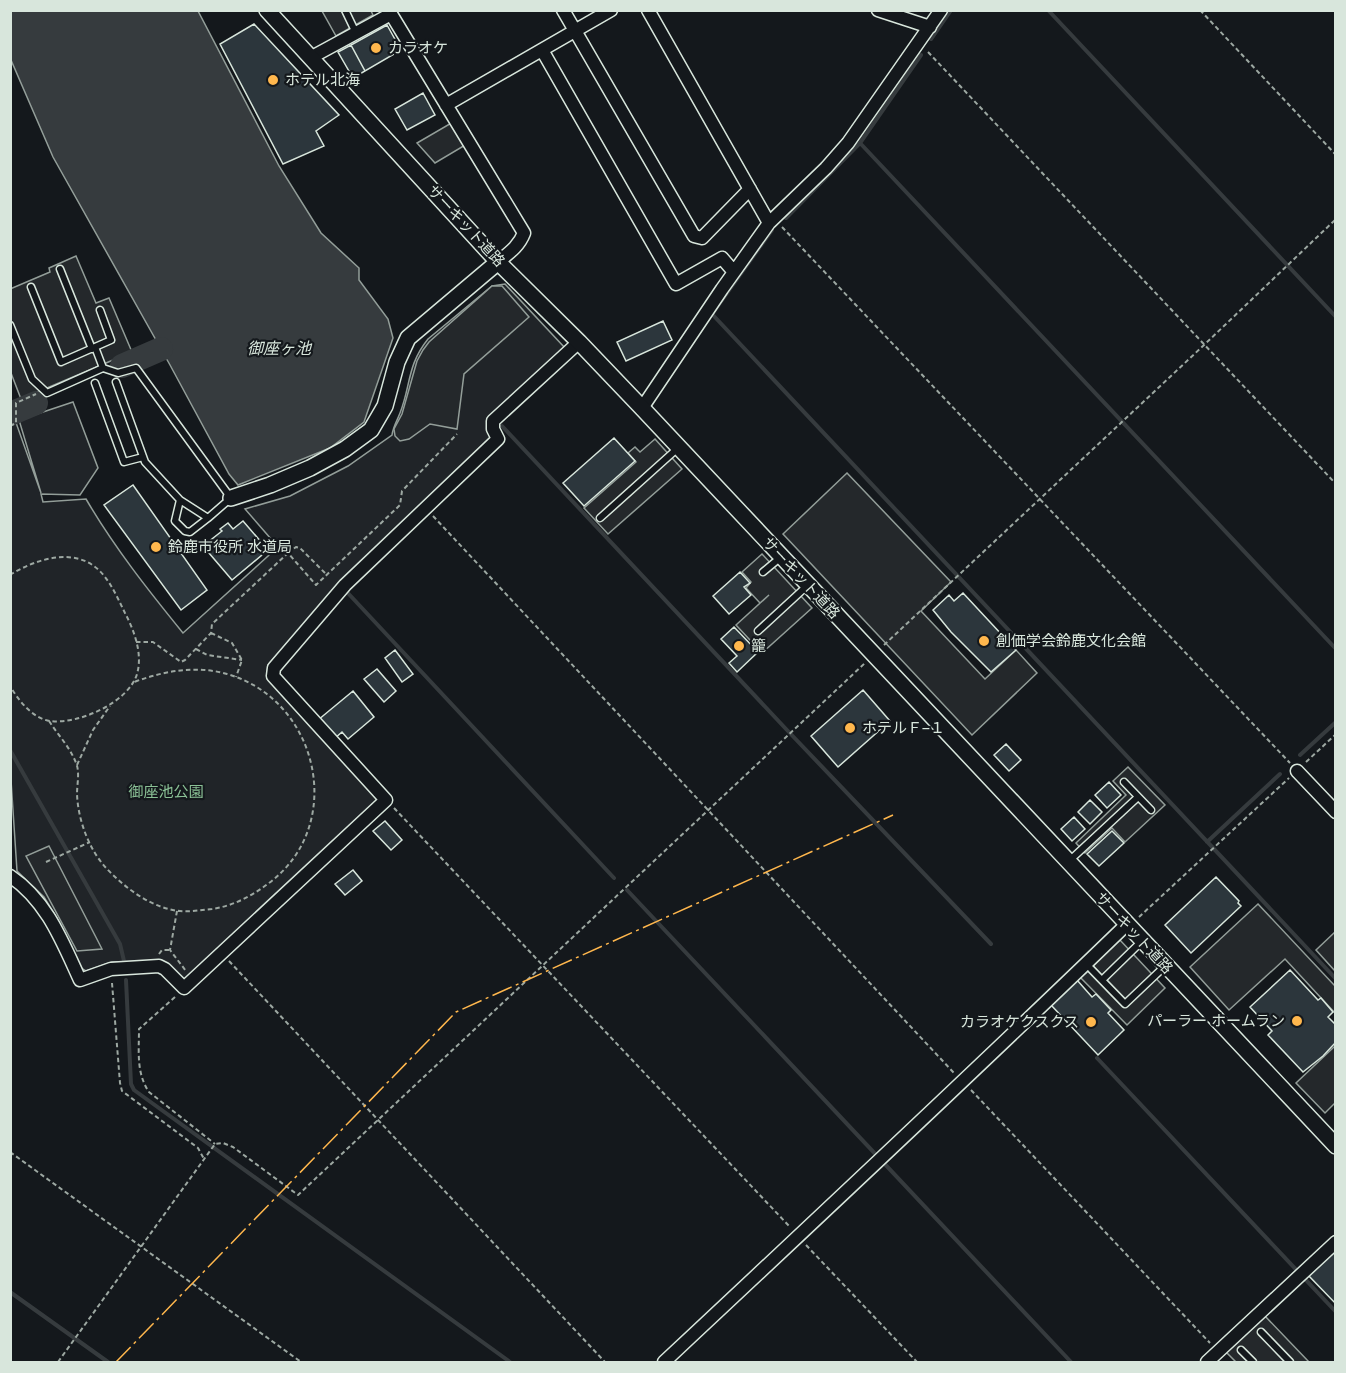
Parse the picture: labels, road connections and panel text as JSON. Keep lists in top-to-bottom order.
{
  "streets": {
    "street": ["サーキット道路"]
  },
  "water": ["御座ヶ池"],
  "parks": ["御座池公園"],
  "places": [
    "カラオケ",
    "ホテル北海",
    "鈴鹿市役所 水道局",
    "創価学会鈴鹿文化会館",
    "籠",
    "ホテルＦ―１",
    "パーラー ホームラン",
    "カラオケクスクス"
  ]
}
